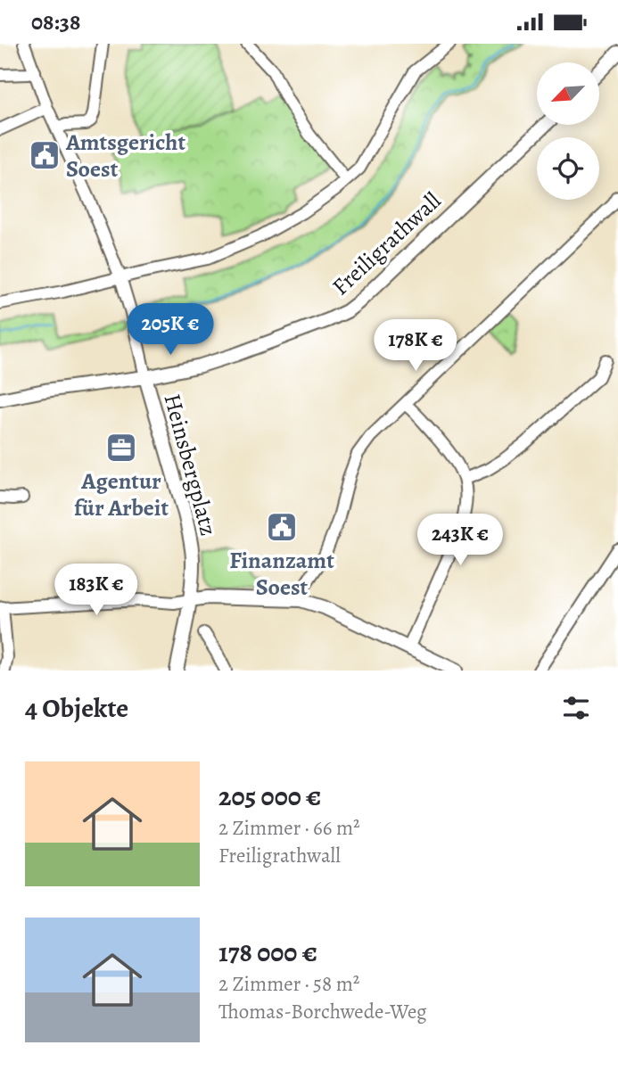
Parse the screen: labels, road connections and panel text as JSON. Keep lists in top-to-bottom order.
{
  "streets": {
    "street": ["Freiligrathwall", "Heinsbergplatz"]
  },
  "crossings": [
    ["Freiligrathwall", "Heinsbergplatz"]
  ],
  "places": {
    "public building": ["Amtsgericht Soest", "Finanzamt Soest"],
    "office": ["Agentur für Arbeit"]
  },
  "north": "bottom left",
  "page": {
    "status": "08:38",
    "price": [
      "205K €",
      "178K €",
      "243K €",
      "183K €"
    ],
    "heading": "4 Objekte",
    "list": [
      {
        "name": "205 000 €",
        "note": "2 Zimmer · 66 m² · Freiligrathwall"
      },
      {
        "name": "178 000 €",
        "note": "2 Zimmer · 58 m² · Thomas-Borchwede-Weg"
      }
    ]
  }
}
